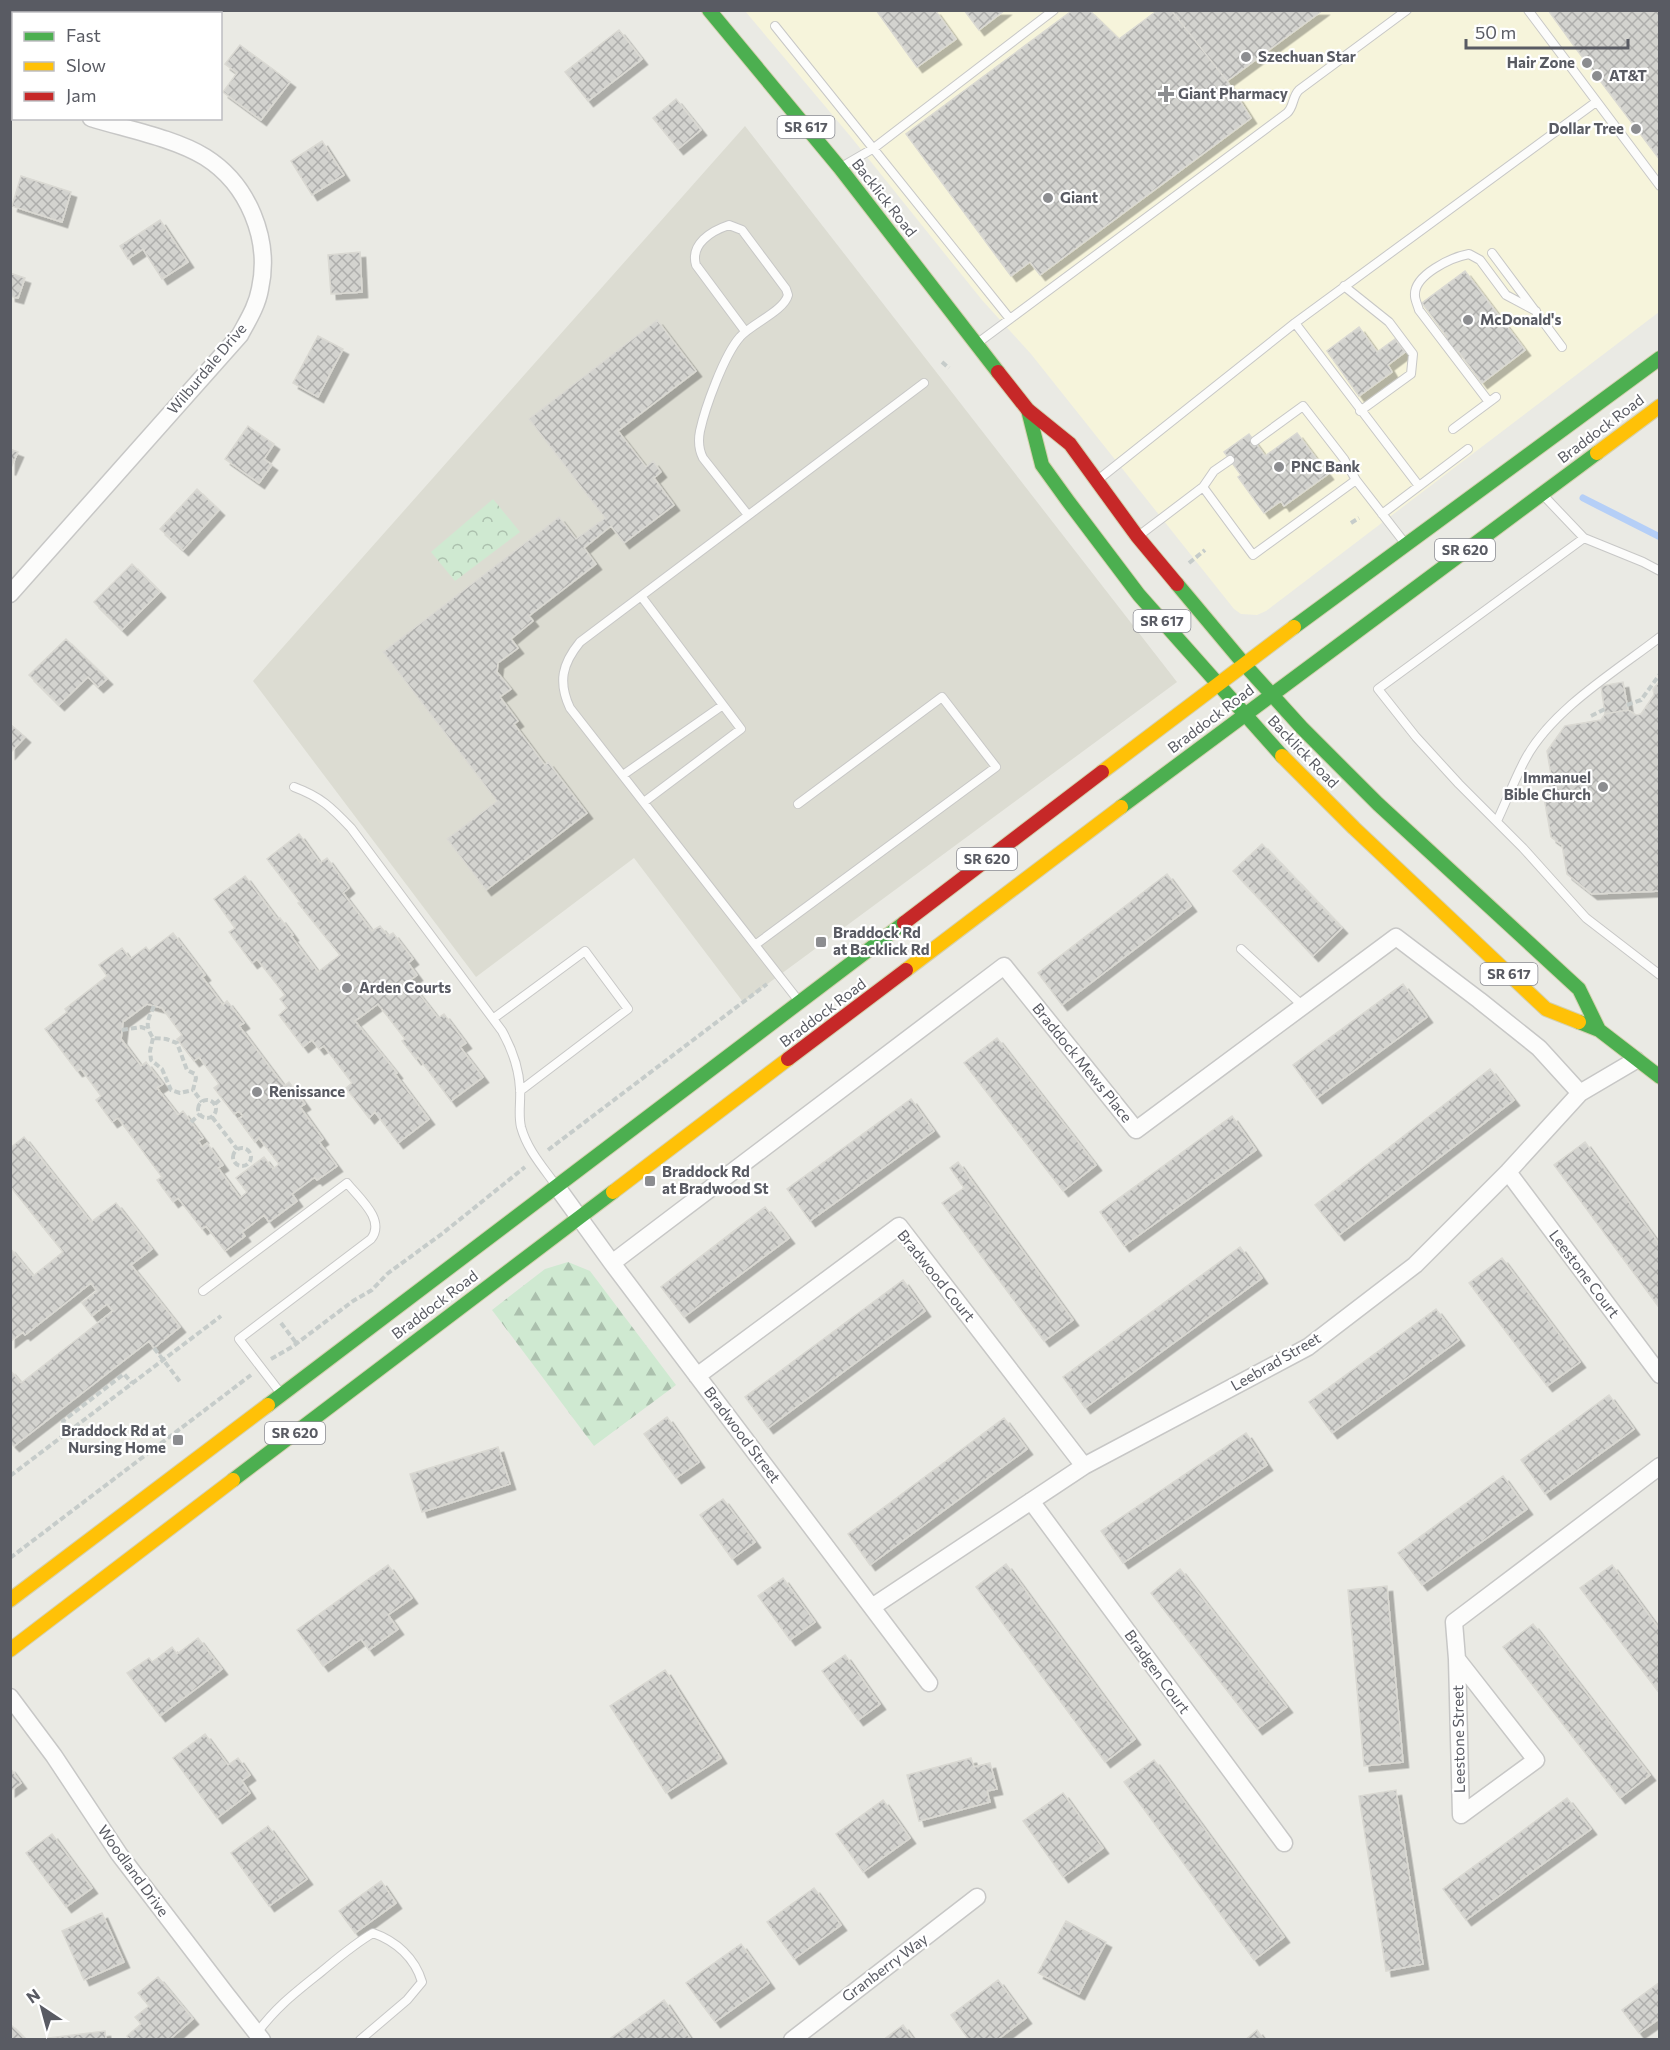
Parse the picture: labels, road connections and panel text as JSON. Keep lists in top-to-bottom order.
{
  "streets": {
    "main road": [
      "SR 617",
      "Backlick Road",
      "Braddock Road",
      "SR 620"
    ],
    "street": [
      "Wilburdale Drive",
      "Braddock Mews Place",
      "Leestone Court",
      "Bradwood Court",
      "Leebrad Street",
      "Bradwood Street",
      "Bradgen Court",
      "Leestone Street",
      "Woodland Drive",
      "Granberry Way"
    ]
  },
  "crossings": [
    ["Backlick Road", "Braddock Road"],
    ["Backlick Road", "Leebrad Street"],
    ["Braddock Road", "Bradwood Street"],
    ["Braddock Mews Place", "Leebrad Street"],
    ["Braddock Mews Place", "Bradwood Street"],
    ["Leestone Court", "Leebrad Street"],
    ["Bradwood Court", "Leebrad Street"],
    ["Bradwood Court", "Bradwood Street"],
    ["Leebrad Street", "Bradwood Street"],
    ["Leebrad Street", "Bradgen Court"]
  ],
  "places": {
    "other": [
      "Szechuan Star",
      "Hair Zone",
      "AT&T",
      "Dollar Tree",
      "Giant",
      "McDonald's",
      "PNC Bank",
      "Immanuel Bible Church",
      "Arden Courts",
      "Renissance"
    ],
    "health": ["Giant Pharmacy"],
    "transit": ["Braddock Rd at Backlick Rd", "Braddock Rd at Bradwood St", "Braddock Rd at Nursing Home"]
  },
  "legend": ["Fast", "Slow", "Jam"],
  "scale_bar": "50 m",
  "north": "top left"
}
